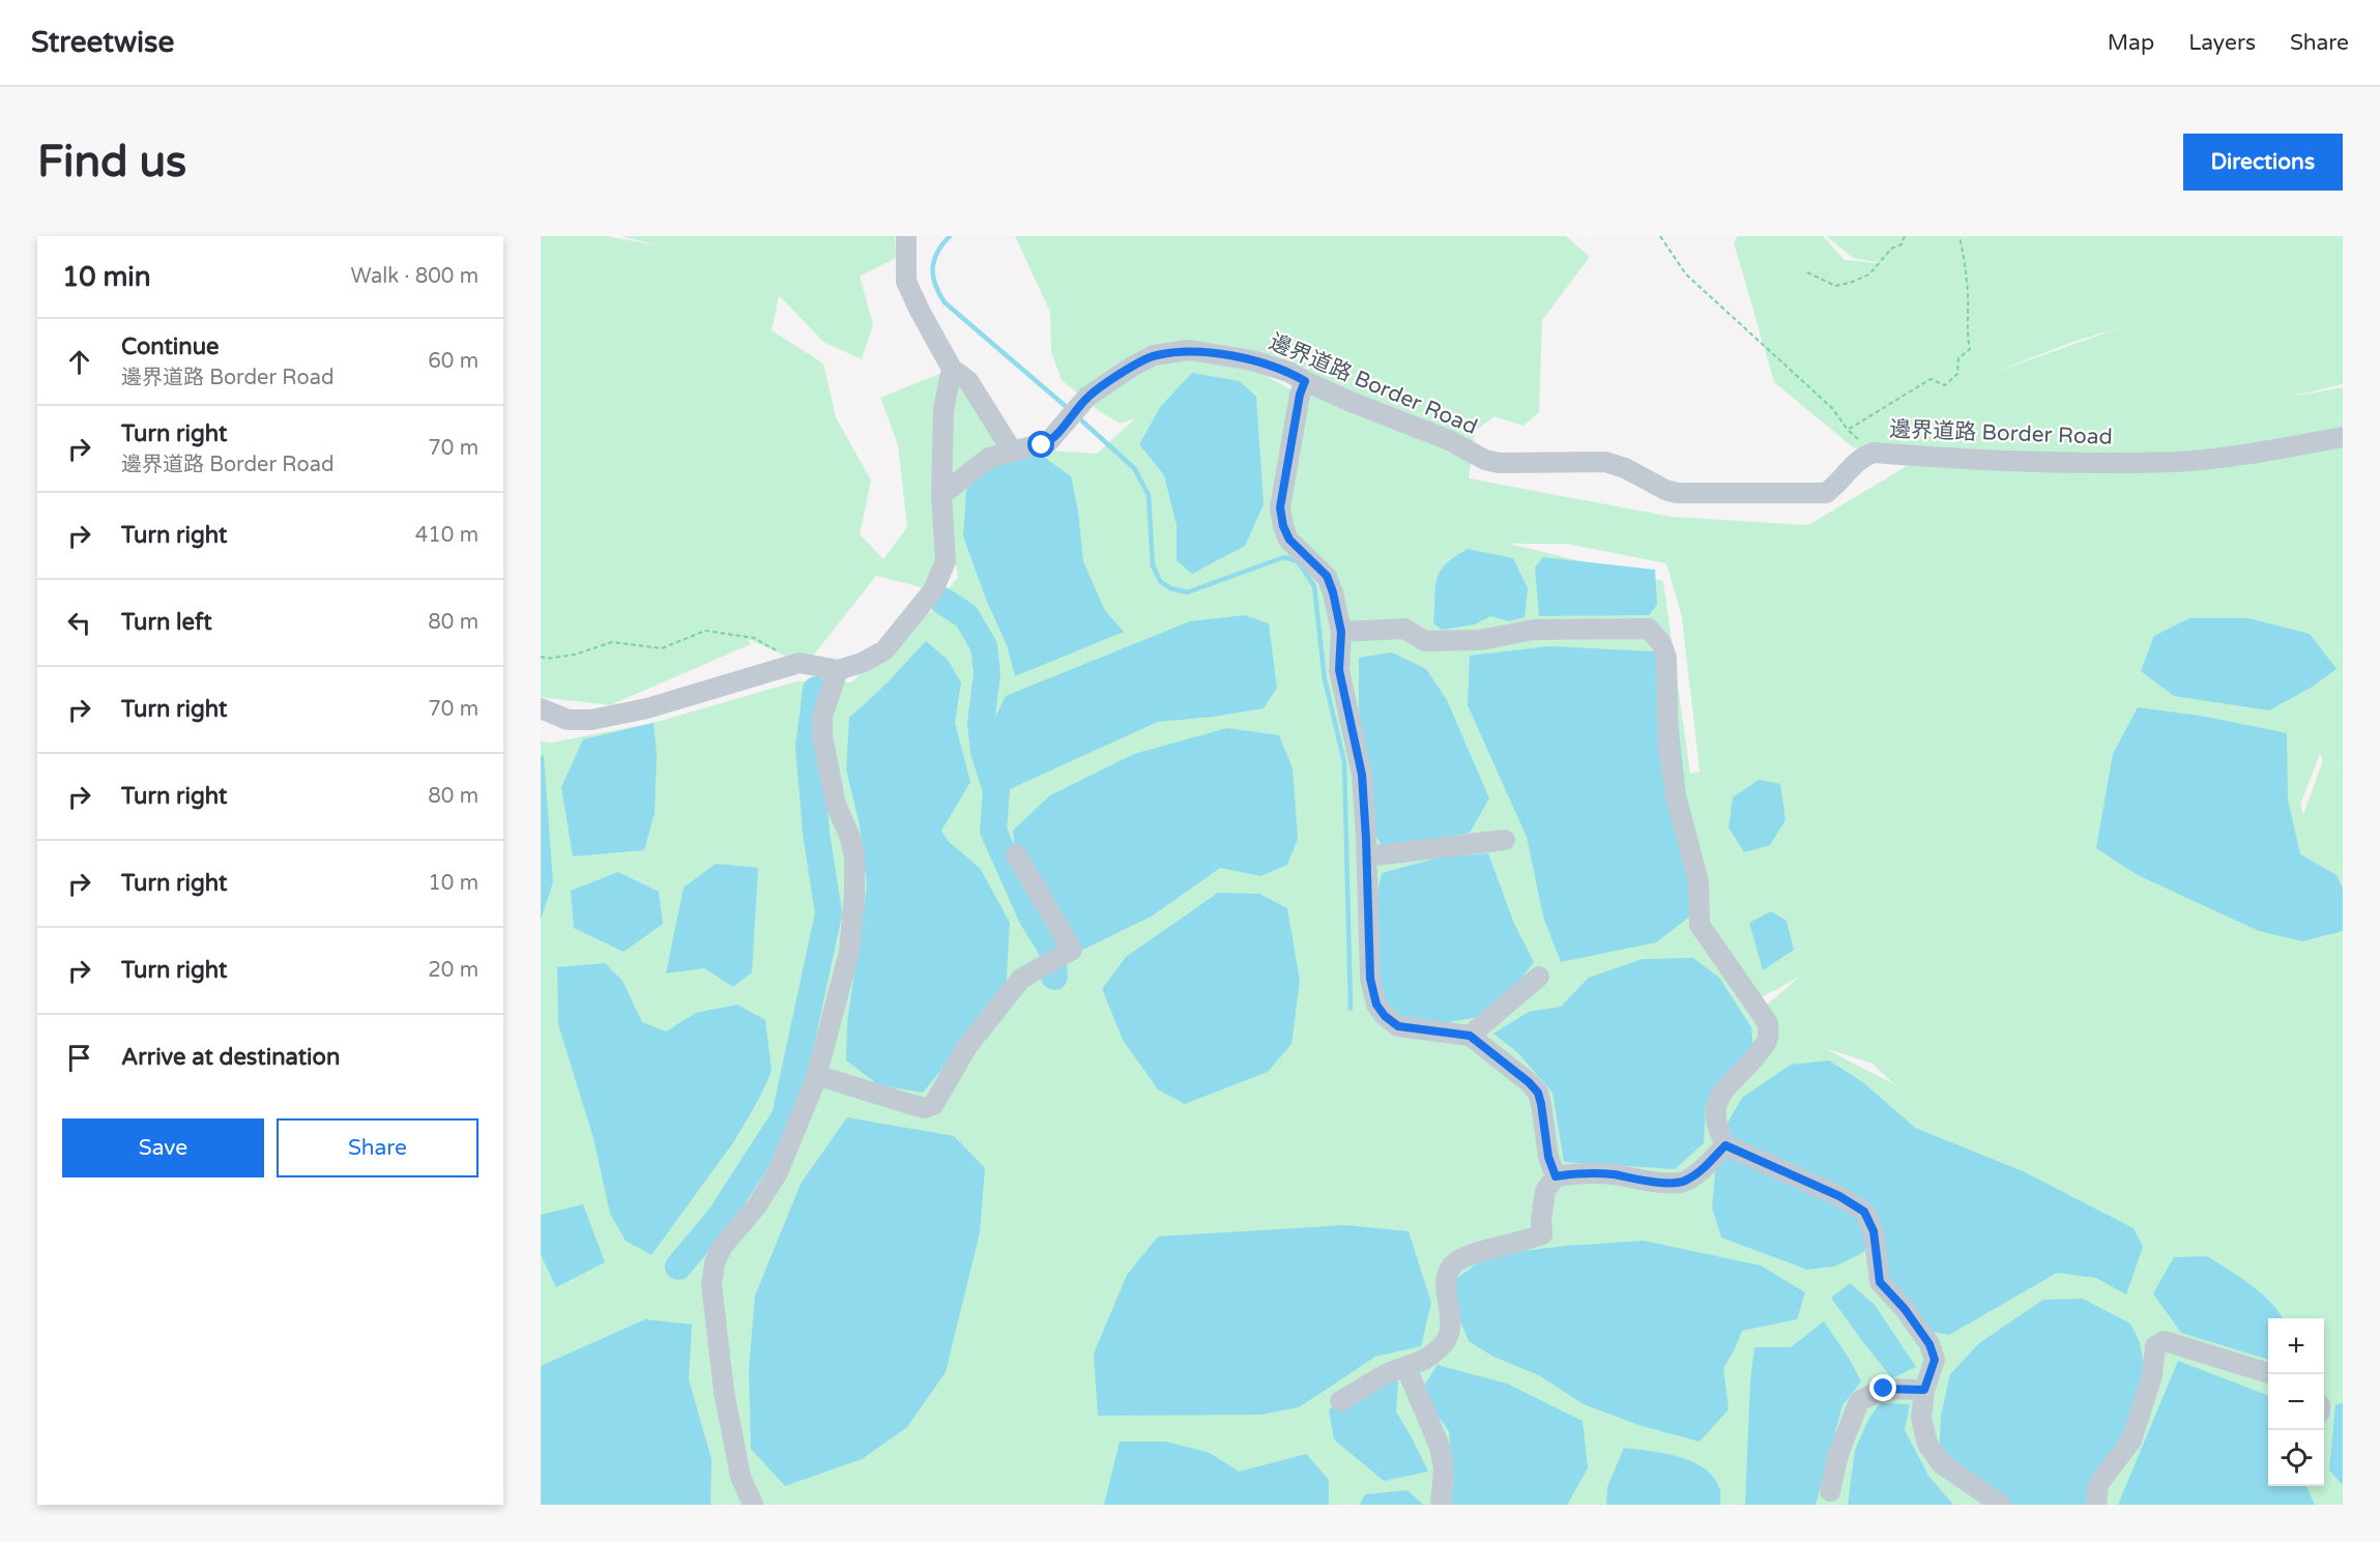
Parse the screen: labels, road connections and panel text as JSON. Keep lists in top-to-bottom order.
{
  "streets": {
    "street": ["邊界道路 Border Road"]
  },
  "page": {
    "header": "Streetwise",
    "nav": ["Map", "Layers", "Share"],
    "buttons": [
      "Directions",
      ["Save", "Share"]
    ],
    "title": "Find us",
    "heading": ["10 min", "Walk · 800 m"],
    "list": [
      ["Continue", "邊界道路 Border Road", "60 m"],
      ["Turn right", "邊界道路 Border Road", "70 m"],
      ["Turn right", "410 m"],
      ["Turn left", "80 m"],
      ["Turn right", "70 m"],
      ["Turn right", "80 m"],
      ["Turn right", "10 m"],
      ["Turn right", "20 m"],
      "Arrive at destination"
    ],
    "map_buttons": ["+", "−"]
  }
}
